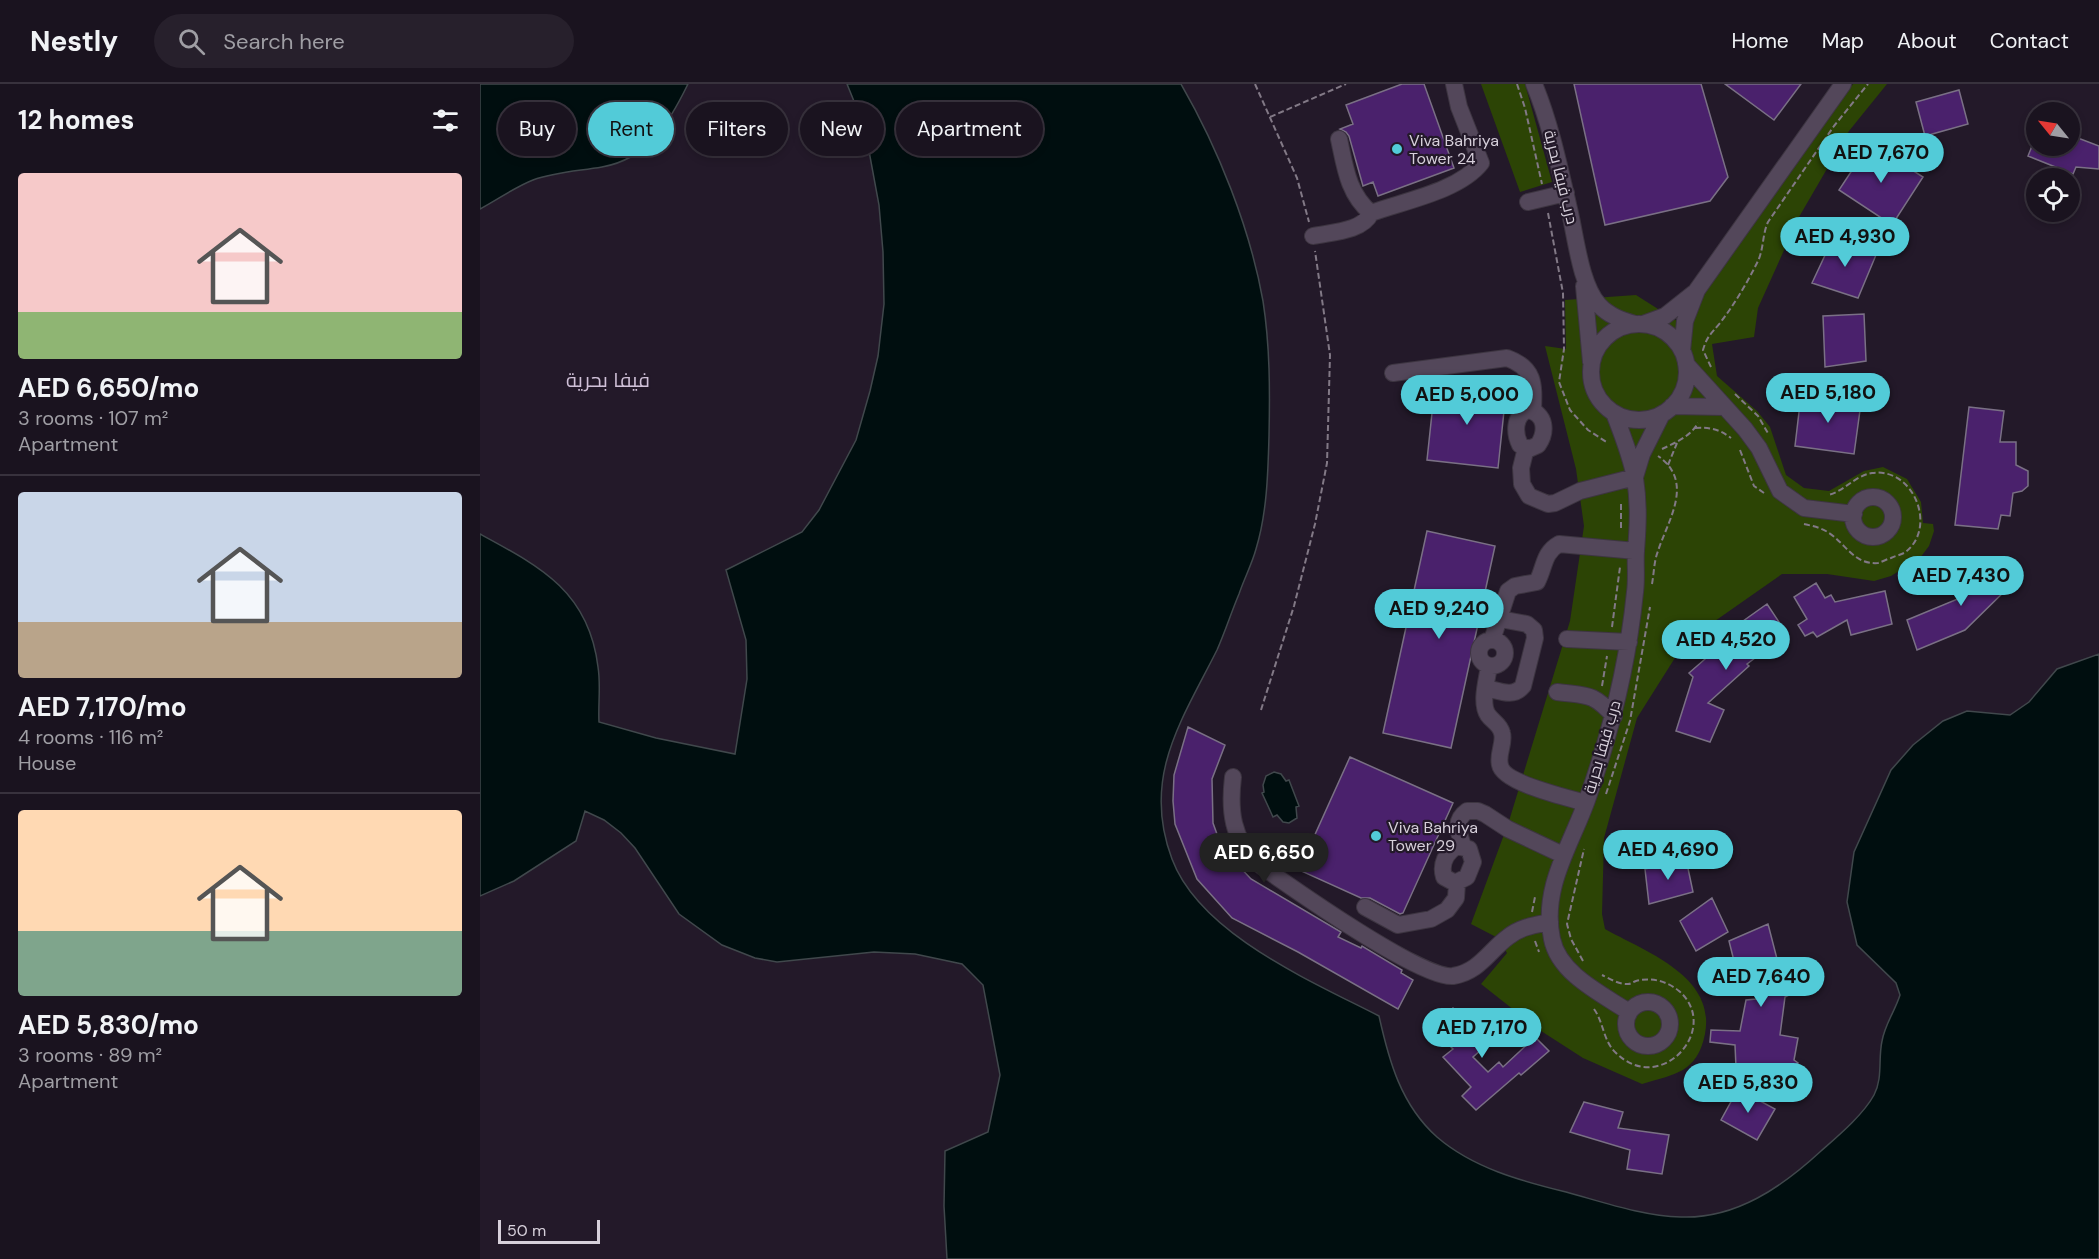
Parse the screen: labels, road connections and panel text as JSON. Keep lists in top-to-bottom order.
{
  "streets": {
    "street": ["درب فيفا بحرية"]
  },
  "districts": ["فيفا بحرية"],
  "places": ["Viva Bahriya Tower 24", "Viva Bahriya Tower 29"],
  "scale_bar": "50 m",
  "north": "top left",
  "page": {
    "header": "Nestly",
    "search": "Search here",
    "nav": [
      "Home",
      "Map",
      "About",
      "Contact"
    ],
    "heading": "12 homes",
    "chip": [
      "Buy",
      "Rent",
      "Filters",
      "New",
      "Apartment"
    ],
    "price": [
      "AED 7,670",
      "AED 4,930",
      "AED 5,180",
      "AED 5,000",
      "AED 7,430",
      "AED 9,240",
      "AED 4,520",
      "AED 4,690",
      "AED 6,650",
      "AED 7,640",
      "AED 7,170",
      "AED 5,830"
    ],
    "list": [
      {
        "name": "AED 6,650/mo",
        "note": "3 rooms · 107 m² · Apartment"
      },
      {
        "name": "AED 7,170/mo",
        "note": "4 rooms · 116 m² · House"
      },
      {
        "name": "AED 5,830/mo",
        "note": "3 rooms · 89 m² · Apartment"
      }
    ],
    "scale": "50 m"
  }
}
